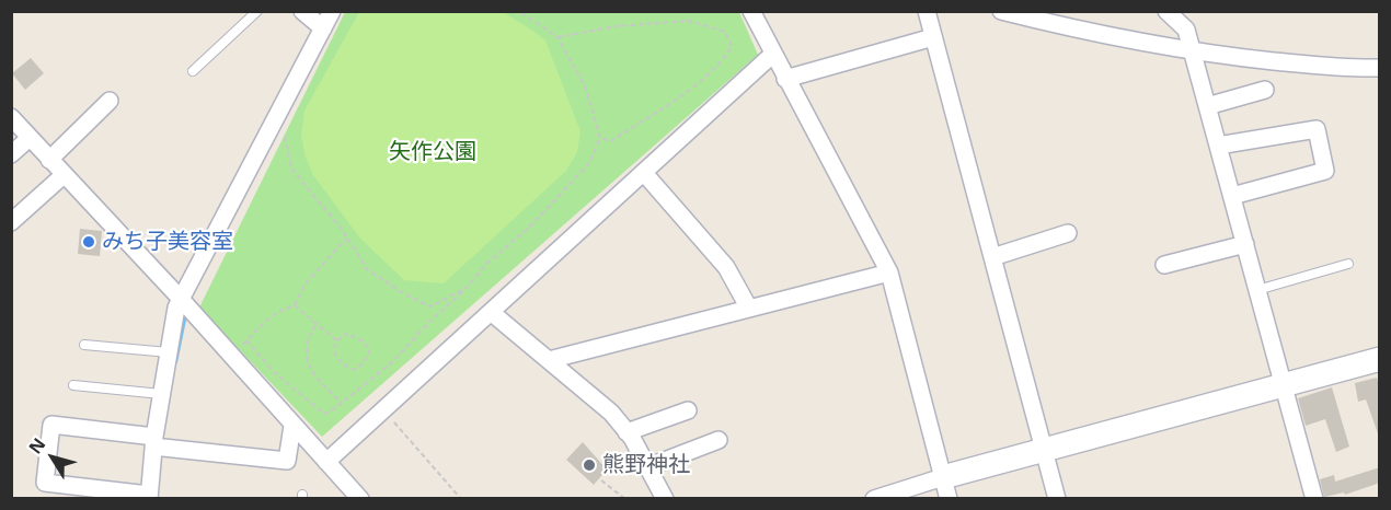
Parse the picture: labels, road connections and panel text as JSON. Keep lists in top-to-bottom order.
{
  "parks": ["矢作公園"],
  "places": ["みち子美容室", "熊野神社"],
  "north": "top left"
}
